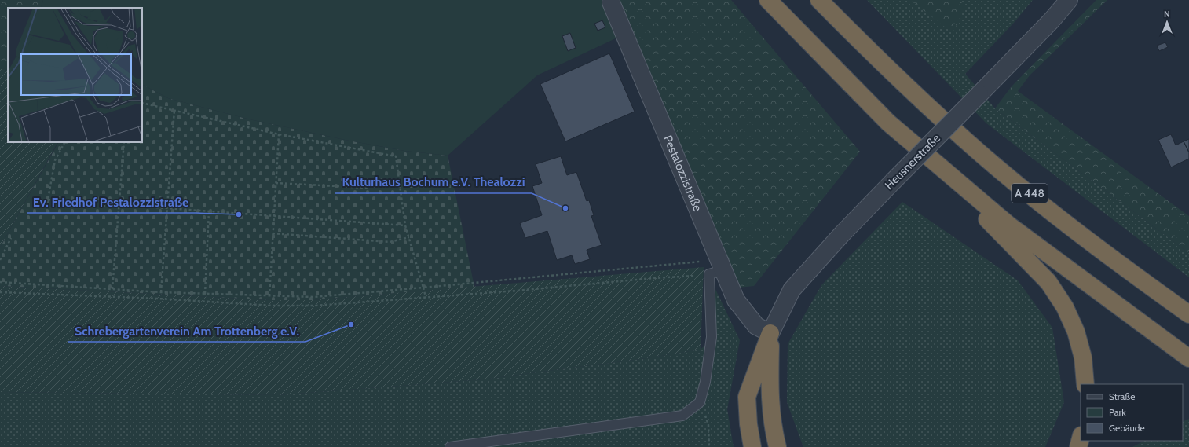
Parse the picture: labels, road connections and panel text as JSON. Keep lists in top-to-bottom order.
{
  "streets": {
    "highway": ["A 448"],
    "street": ["Heusnerstraße", "Pestalozzistraße"]
  },
  "crossings": [
    ["Heusnerstraße", "Pestalozzistraße"]
  ],
  "places": ["Kulturhaus Bochum e.V. Thealozzi", "Ev. Friedhof Pestalozzistraße", "Schrebergartenverein Am Trottenberg e.V."],
  "legend": ["Straße", "Park", "Gebäude"],
  "north": "top"
}
